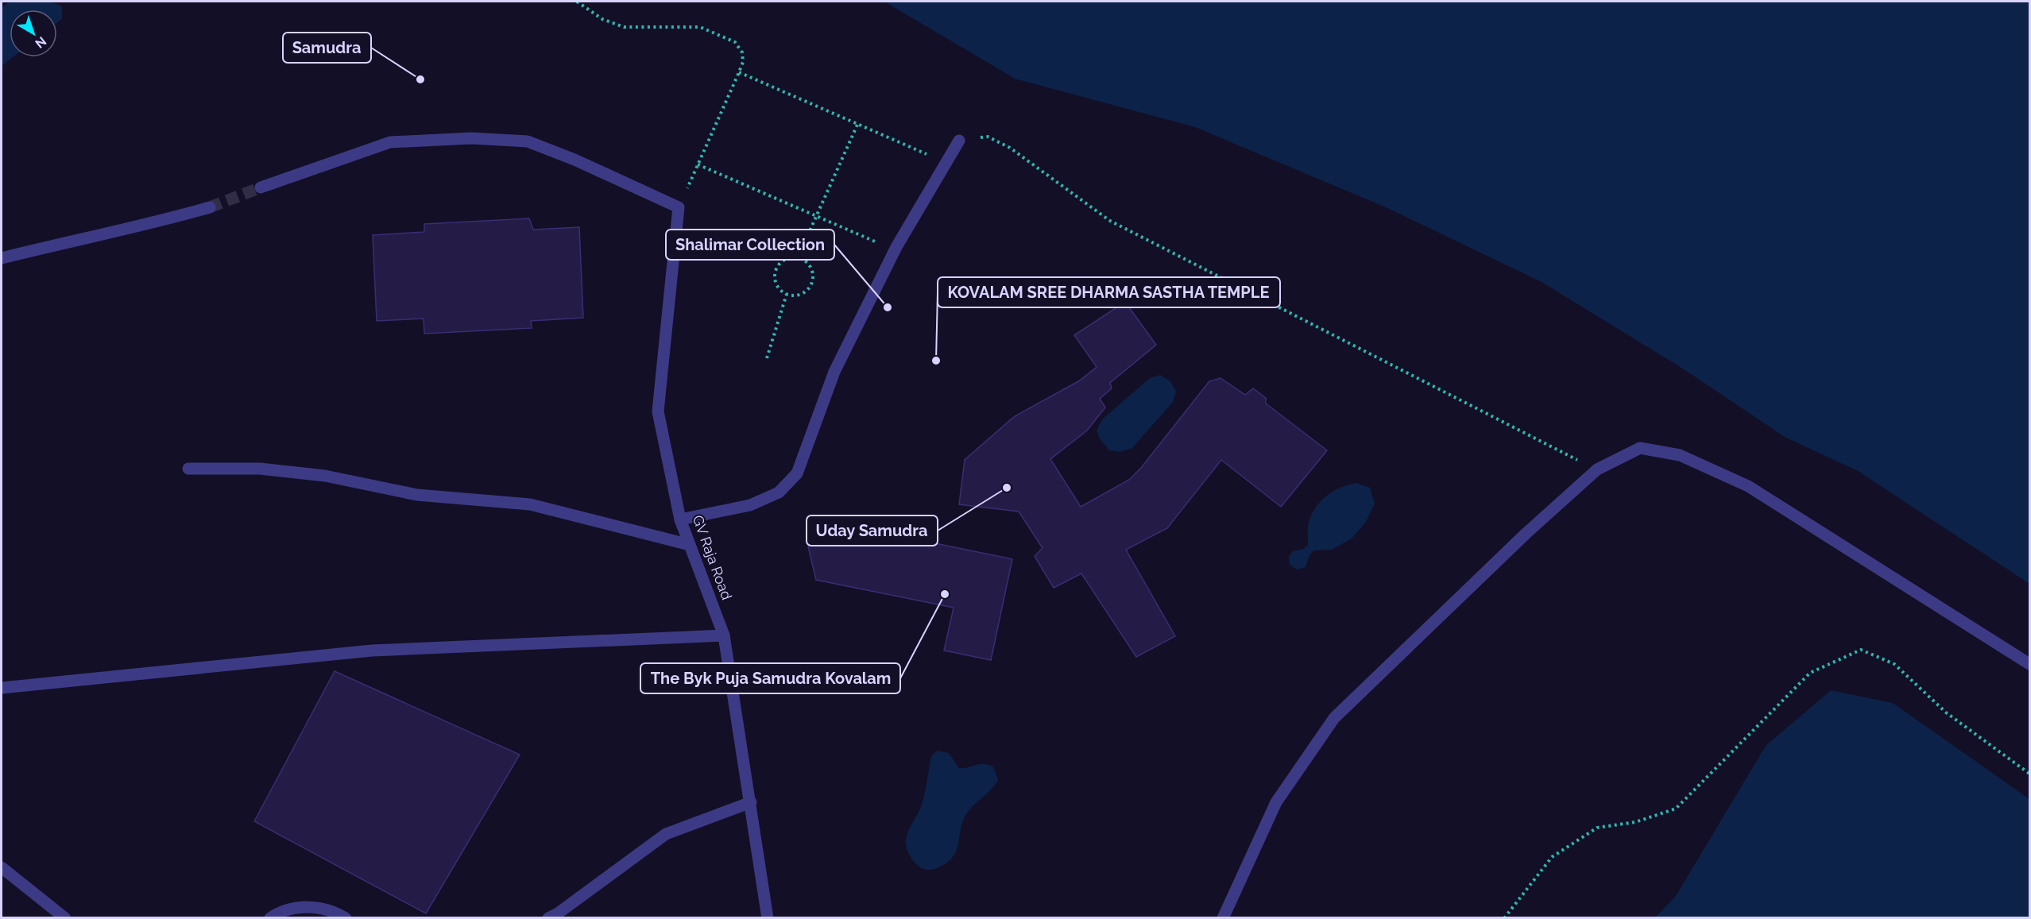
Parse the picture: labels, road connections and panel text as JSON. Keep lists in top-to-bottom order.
{
  "streets": {
    "street": ["GV Raja Road"]
  },
  "places": [
    "Samudra",
    "Shalimar Collection",
    "KOVALAM SREE DHARMA SASTHA TEMPLE",
    "Uday Samudra",
    "The Byk Puja Samudra Kovalam"
  ],
  "north": "bottom right"
}
